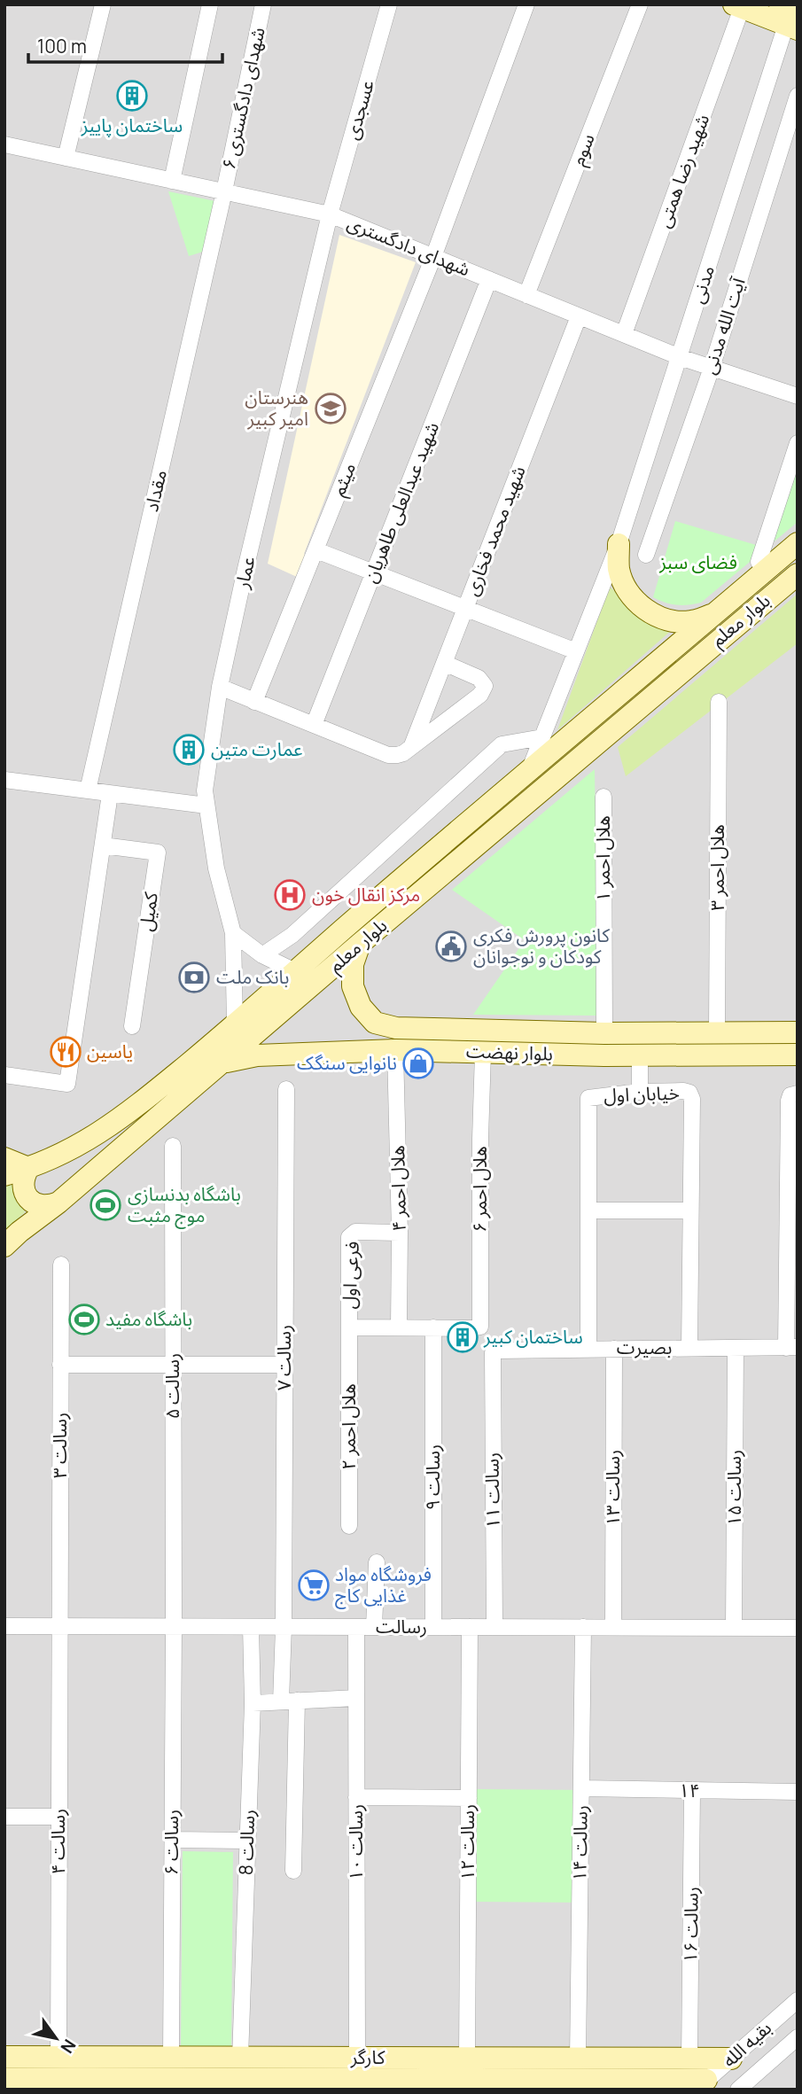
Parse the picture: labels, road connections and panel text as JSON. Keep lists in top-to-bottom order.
{
  "streets": {
    "main road": ["بلوار معلم", "بلوار نهضت", "کارگر"],
    "street": [
      "شهدای دادگستری ۶",
      "عسجدی",
      "سوم",
      "شهید رضا همتی",
      "شهدای دادگستری",
      "مدنی",
      "آیت الله مدنی",
      "میثم",
      "مقداد",
      "شهید عبدالعلی طاهریان",
      "شهید محمد فخاری",
      "عمار",
      "هلال احمر ۱",
      "هلال احمر ۳",
      "کمیل",
      "خیابان اول",
      "هلال احمر ۴",
      "هلال احمر ۶",
      "فرعی اول",
      "بصیرت",
      "رسالت ۷",
      "رسالت ۵",
      "هلال احمر ۲",
      "رسالت ۳",
      "رسالت ۹",
      "رسالت ۱۳",
      "رسالت ۱۵",
      "رسالت ۱۱",
      "رسالت",
      "۱۴",
      "رسالت ۴",
      "رسالت ۶",
      "رسالت 8",
      "رسالت ۱۰",
      "رسالت ۱۲",
      "رسالت ۱۴",
      "رسالت ۱۶",
      "بقیه الله"
    ]
  },
  "crossings": [
    ["شهدای دادگستری ۶", "شهدای دادگستری"],
    ["شهدای دادگستری ۶", "مقداد"],
    ["عسجدی", "شهدای دادگستری"],
    ["عسجدی", "عمار"],
    ["سوم", "شهدای دادگستری"],
    ["شهید رضا همتی", "شهدای دادگستری"],
    ["شهدای دادگستری", "مدنی"],
    ["شهدای دادگستری", "آیت الله مدنی"],
    ["شهدای دادگستری", "میثم"],
    ["شهدای دادگستری", "مقداد"],
    ["شهدای دادگستری", "شهید عبدالعلی طاهریان"],
    ["شهدای دادگستری", "شهید محمد فخاری"],
    ["شهدای دادگستری", "عمار"],
    ["مدنی", "بلوار معلم"],
    ["عمار", "بلوار معلم"],
    ["بلوار معلم", "بلوار نهضت"],
    ["هلال احمر ۱", "بلوار نهضت"],
    ["هلال احمر ۳", "بلوار نهضت"],
    ["بلوار نهضت", "هلال احمر ۴"],
    ["بلوار نهضت", "هلال احمر ۶"],
    ["خیابان اول", "بصیرت"],
    ["هلال احمر ۴", "فرعی اول"],
    ["هلال احمر ۶", "رسالت ۹"],
    ["فرعی اول", "هلال احمر ۲"],
    ["بصیرت", "رسالت ۱۳"],
    ["بصیرت", "رسالت ۱۵"],
    ["بصیرت", "رسالت ۱۱"],
    ["رسالت ۷", "رسالت"],
    ["رسالت ۵", "رسالت"],
    ["رسالت ۵", "رسالت ۶"],
    ["رسالت ۳", "رسالت"],
    ["رسالت ۳", "رسالت ۴"],
    ["رسالت ۹", "رسالت"],
    ["رسالت ۱۳", "رسالت"],
    ["رسالت ۱۵", "رسالت"],
    ["رسالت ۱۱", "رسالت"],
    ["رسالت", "رسالت ۴"],
    ["رسالت", "رسالت ۶"],
    ["رسالت", "رسالت 8"],
    ["رسالت", "رسالت ۱۰"],
    ["رسالت", "رسالت ۱۲"],
    ["رسالت", "رسالت ۱۴"],
    ["۱۴", "رسالت ۱۴"],
    ["۱۴", "رسالت ۱۶"],
    ["رسالت ۴", "کارگر"],
    ["رسالت ۶", "کارگر"],
    ["رسالت 8", "کارگر"],
    ["رسالت ۱۰", "کارگر"],
    ["رسالت ۱۲", "کارگر"],
    ["رسالت ۱۴", "کارگر"],
    ["رسالت ۱۶", "کارگر"],
    ["بقیه الله", "کارگر"]
  ],
  "parks": ["فضای سبز"],
  "places": {
    "building": ["ساختمان پاییز", "عمارت متین", "ساختمان کبیر"],
    "school or university": ["هنرستان امیر کبیر"],
    "hospital": ["مرکز انقال خون"],
    "public building": ["کانون پرورش فکری کودکان و نوجوانان"],
    "bank": ["بانک ملت"],
    "restaurant": ["یاسین"],
    "shop": ["نانوایی سنگک"],
    "sports": ["باشگاه بدنسازی موج مثبت", "باشگاه مفید"],
    "supermarket": ["فروشگاه مواد غذایی کاج"]
  },
  "scale_bar": "100 m",
  "north": "bottom right"
}
